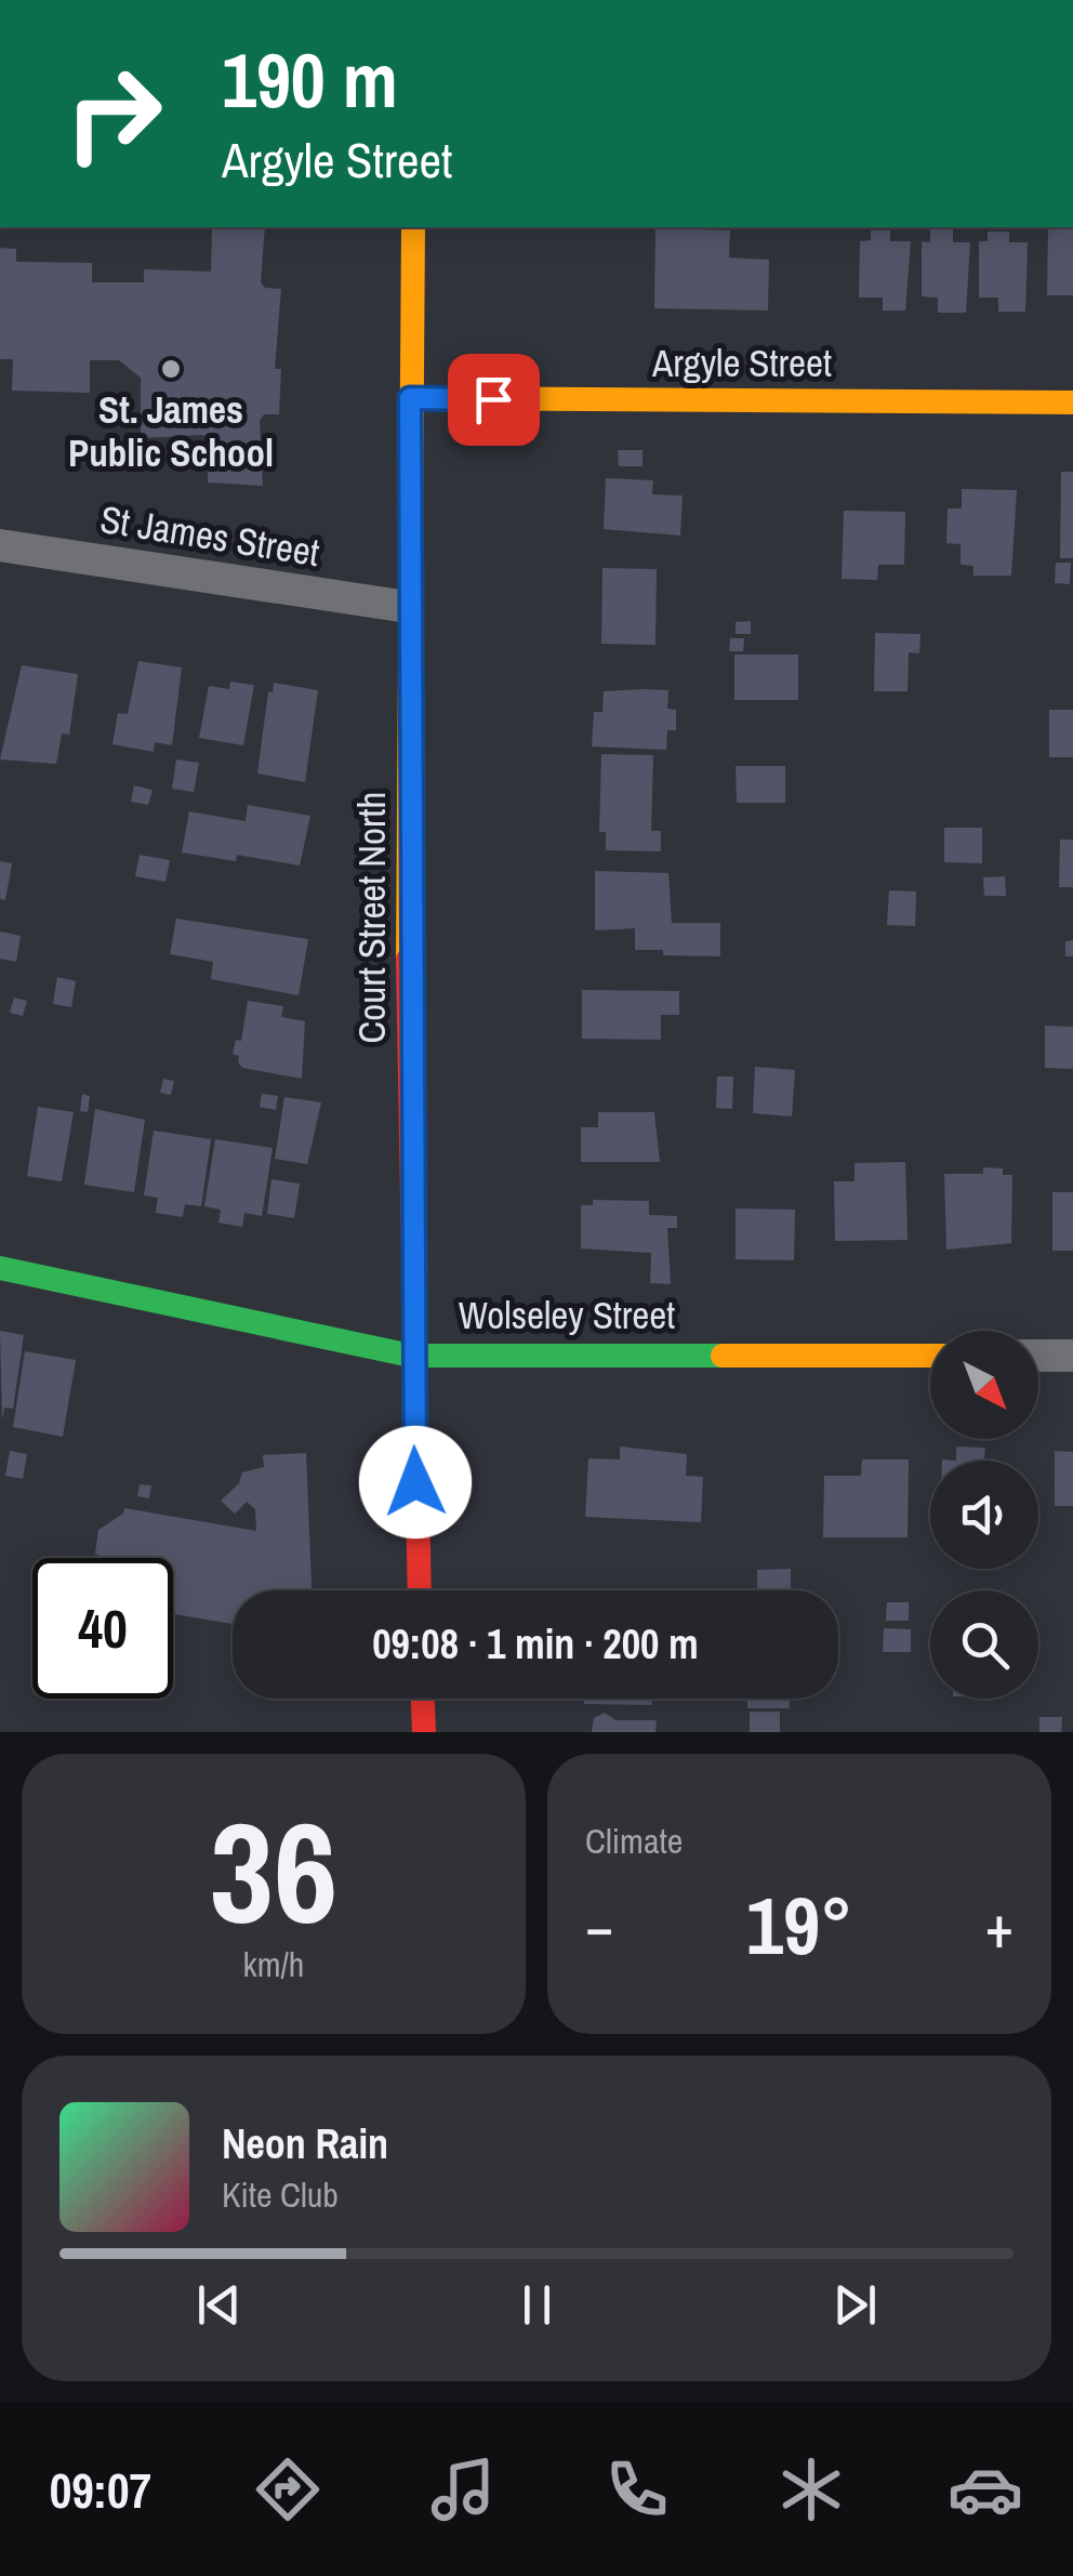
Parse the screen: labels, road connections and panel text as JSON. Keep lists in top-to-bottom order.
{
  "streets": {
    "street": [
      "Argyle Street",
      "St James Street",
      "Court Street North",
      "Wolseley Street"
    ]
  },
  "crossings": [
    ["Argyle Street", "Court Street North"],
    ["St James Street", "Court Street North"],
    ["Court Street North", "Wolseley Street"]
  ],
  "places": ["St. James Public School"],
  "north": "bottom right",
  "page": {
    "turn": ["190 m", "Argyle Street"],
    "limit": "40",
    "trip": "09:08 · 1 min · 200 m",
    "tile": [
      ["36", "km/h"],
      "Climate"
    ],
    "heat": ["−", "19°", "+"],
    "song": ["Neon Rain", "Kite Club"],
    "tabs": "09:07"
  }
}
